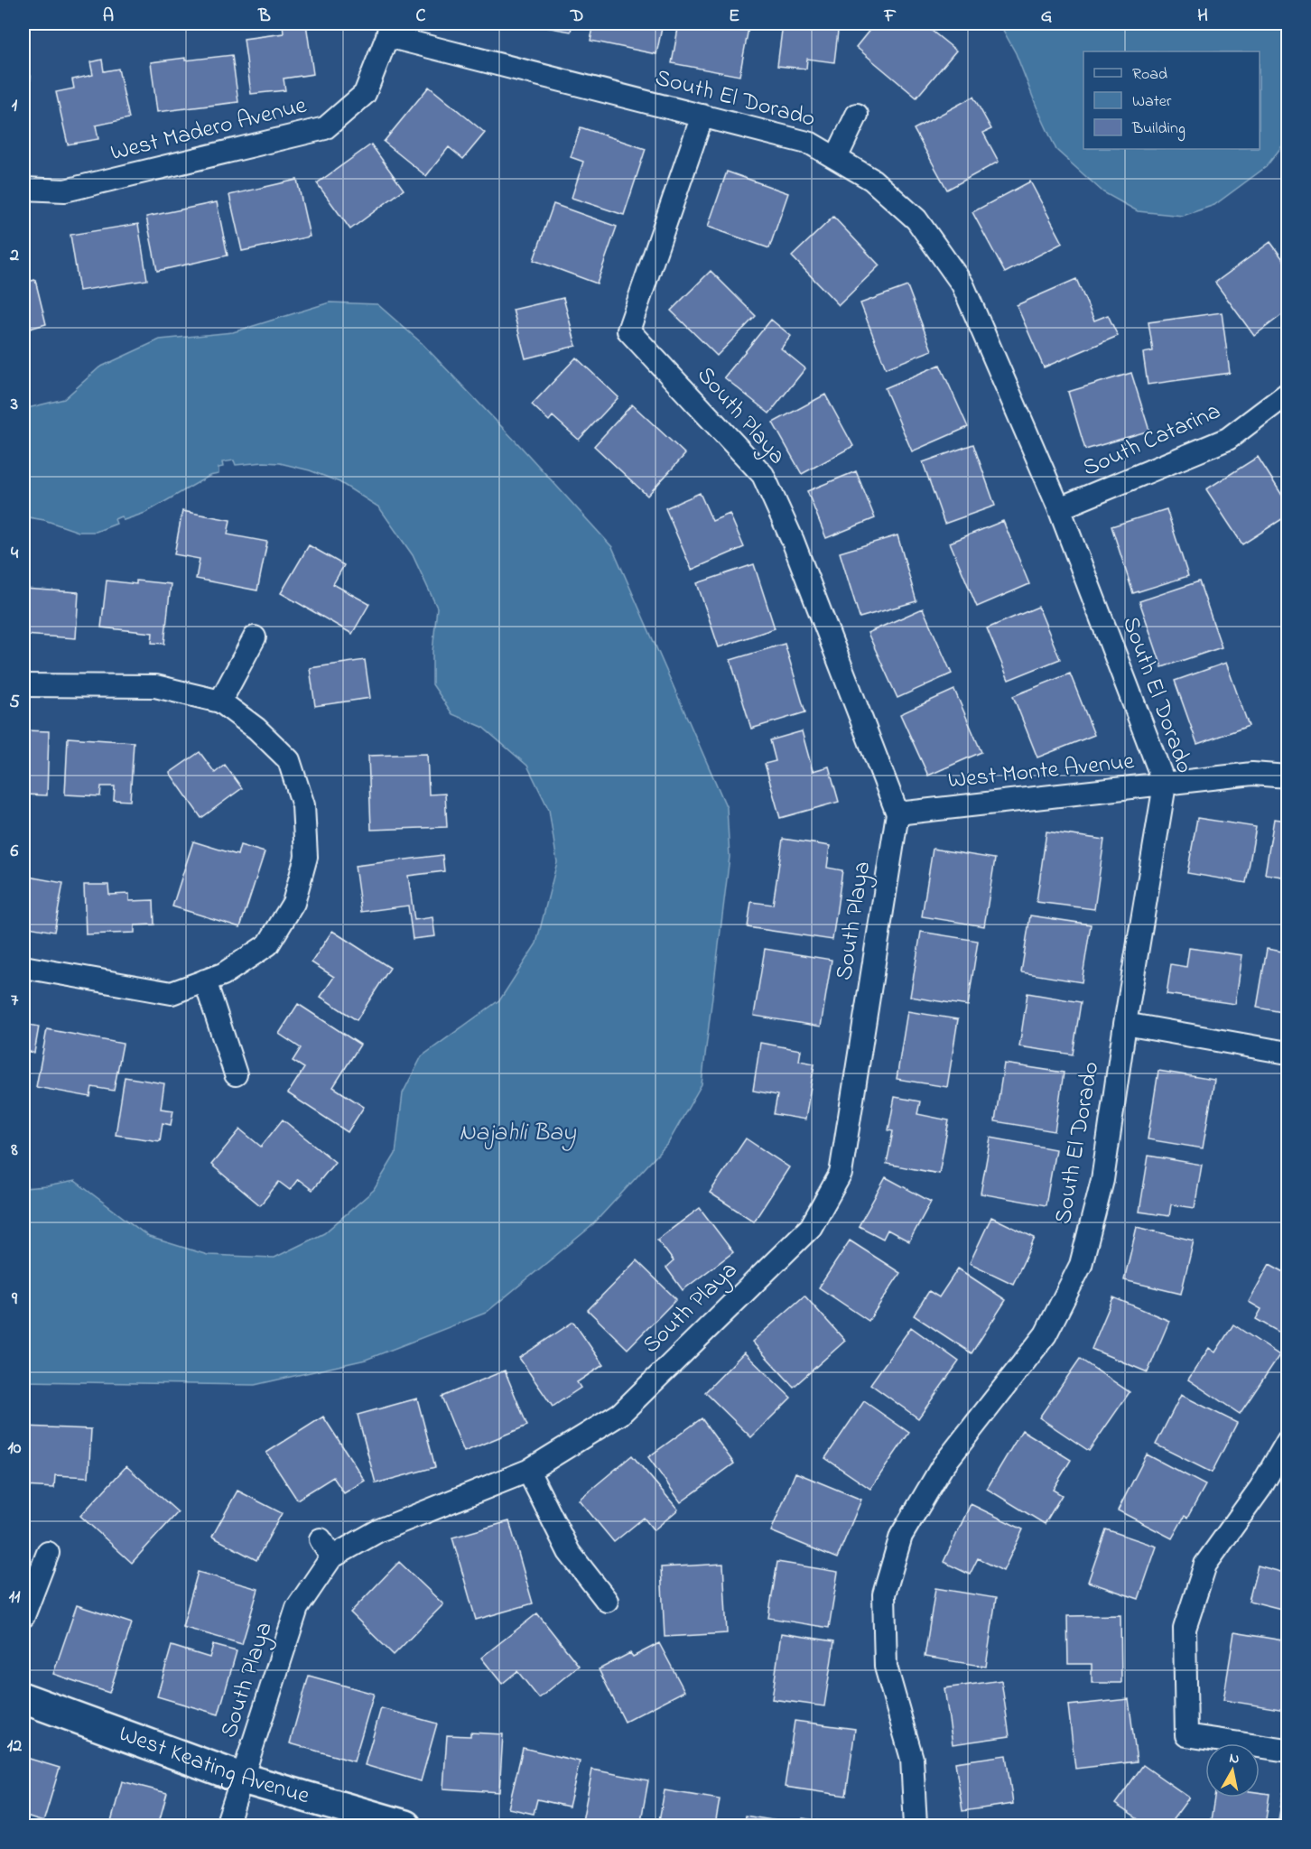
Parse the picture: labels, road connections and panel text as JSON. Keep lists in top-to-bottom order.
{
  "streets": {
    "street": [
      "South El Dorado",
      "West Madero Avenue",
      "South Playa",
      "South Catarina",
      "West Monte Avenue",
      "West Keating Avenue"
    ]
  },
  "crossings": [
    ["South El Dorado", "West Madero Avenue"],
    ["South El Dorado", "South Playa"],
    ["South El Dorado", "South Catarina"],
    ["South El Dorado", "West Monte Avenue"],
    ["South Playa", "West Monte Avenue"],
    ["South Playa", "West Keating Avenue"]
  ],
  "water": ["Najahli Bay"],
  "legend": ["Road", "Water", "Building"],
  "north": "top",
  "grid": {
    "columns": [
      "A",
      "B",
      "C",
      "D",
      "E",
      "F",
      "G",
      "H"
    ],
    "rows": [
      "1",
      "2",
      "3",
      "4",
      "5",
      "6",
      "7",
      "8",
      "9",
      "10",
      "11",
      "12"
    ]
  }
}
